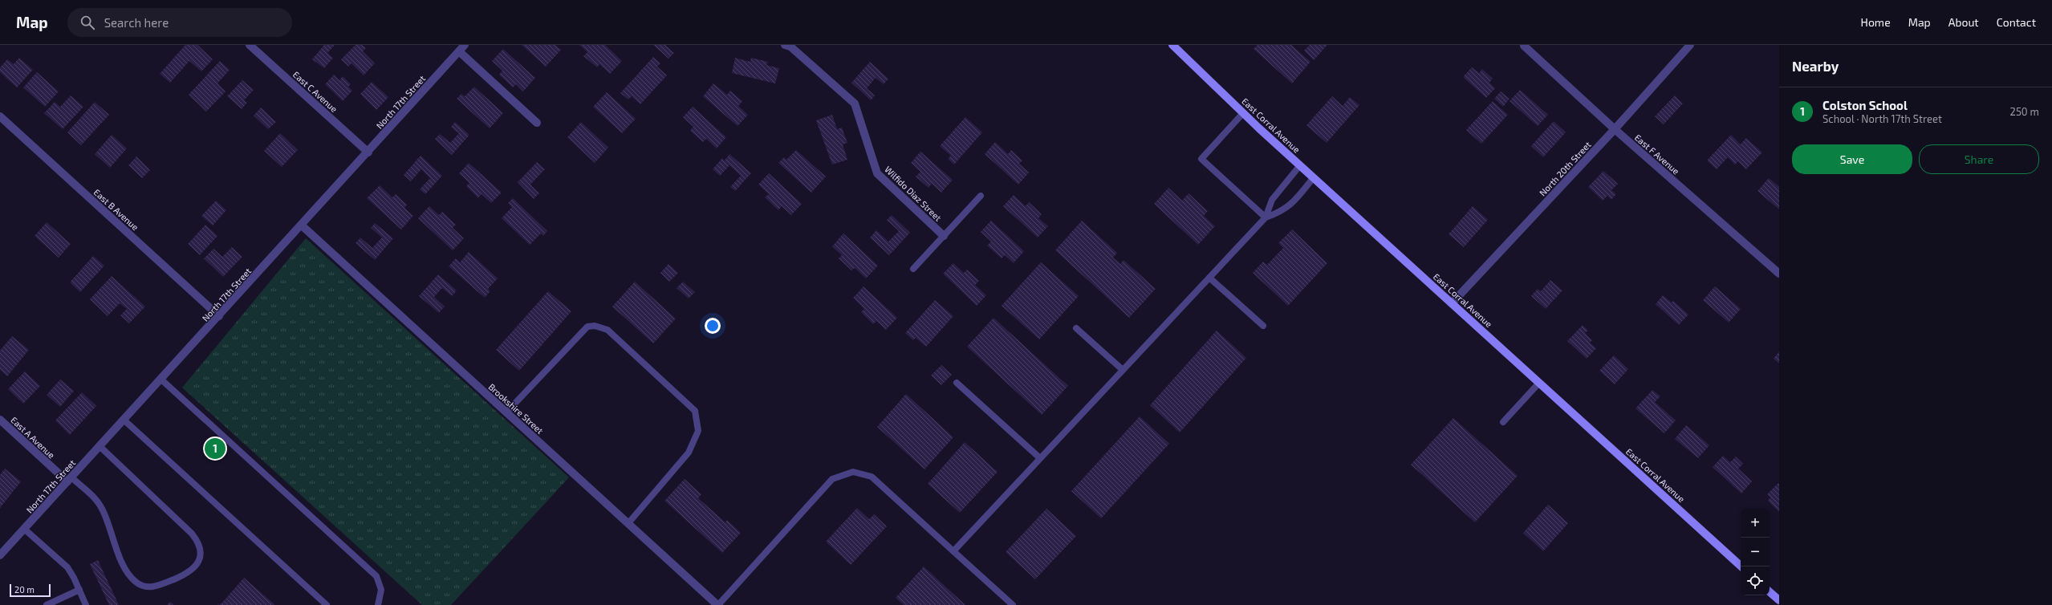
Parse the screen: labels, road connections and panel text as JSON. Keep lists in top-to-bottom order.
{
  "streets": {
    "main road": ["East Corral Avenue"],
    "street": [
      "East C Avenue",
      "North 17th Street",
      "East F Avenue",
      "North 20th Street",
      "Wilfido Diaz Street",
      "East B Avenue",
      "Brookshire Street",
      "East A Avenue"
    ]
  },
  "crossings": [
    ["East C Avenue", "North 17th Street"],
    ["North 17th Street", "East B Avenue"],
    ["North 17th Street", "Brookshire Street"],
    ["North 17th Street", "East A Avenue"],
    ["East Corral Avenue", "North 20th Street"],
    ["East F Avenue", "North 20th Street"]
  ],
  "scale_bar": "20 m",
  "page": {
    "header": "Map",
    "search": "Search here",
    "nav": [
      "Home",
      "Map",
      "About",
      "Contact"
    ],
    "heading": "Nearby",
    "list": [
      {
        "mark": "1",
        "name": "Colston School",
        "note": "School · North 17th Street",
        "value": "250 m"
      }
    ],
    "buttons": ["Save", "Share"],
    "pins": "1",
    "map_buttons": ["+", "−"],
    "scale": "20 m"
  }
}
